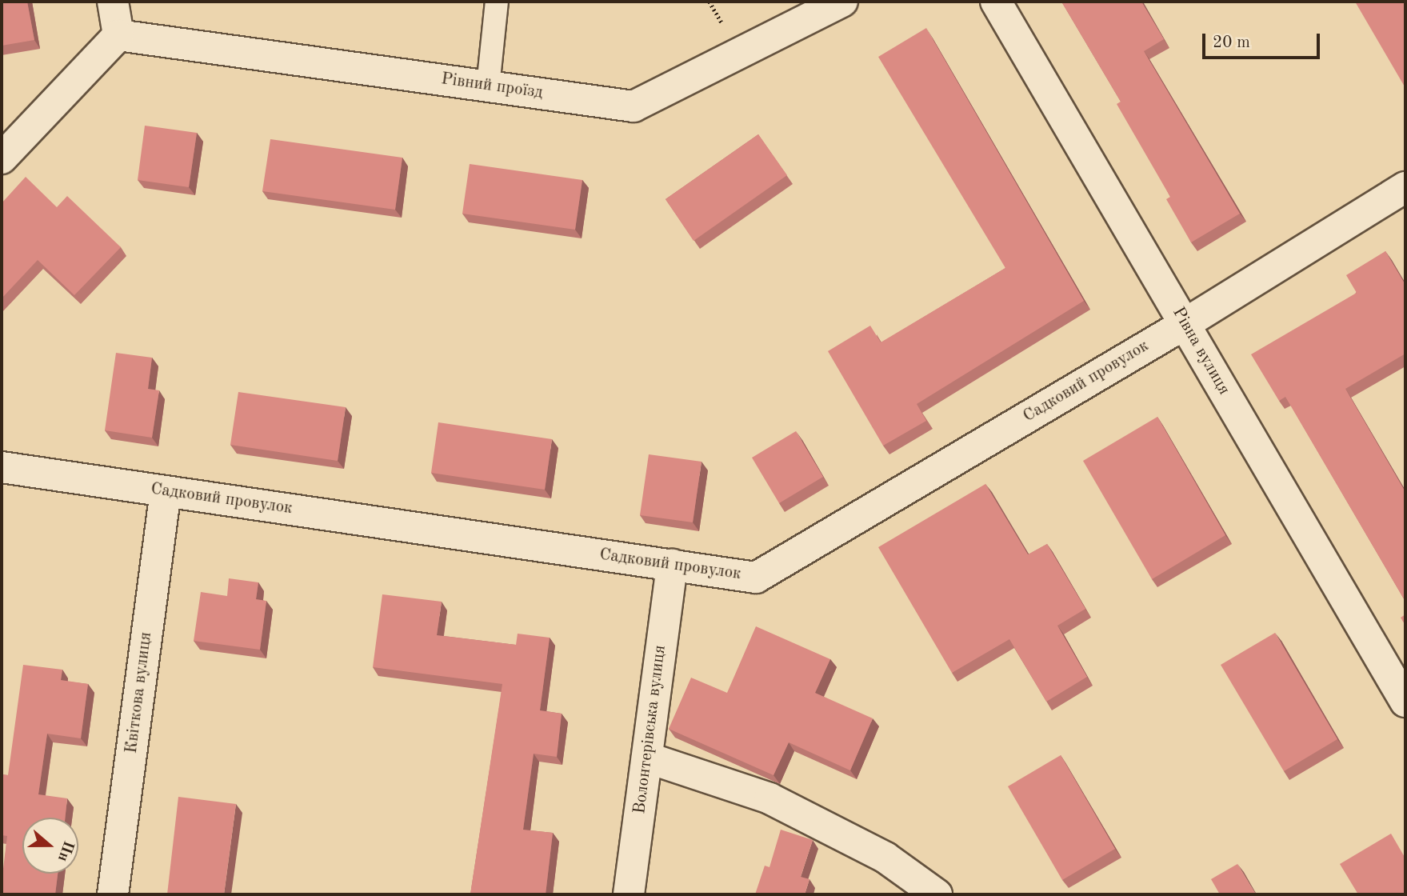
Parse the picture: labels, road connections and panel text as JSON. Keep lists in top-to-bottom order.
{
  "streets": {
    "street": [
      "Рівний проїзд",
      "Рівна вулиця",
      "Садковий провулок",
      "Квіткова вулиця",
      "Волонтерівська вулиця"
    ]
  },
  "crossings": [
    ["Рівна вулиця", "Садковий провулок"],
    ["Садковий провулок", "Квіткова вулиця"],
    ["Садковий провулок", "Волонтерівська вулиця"]
  ],
  "scale_bar": "20 m",
  "north": "right"
}
